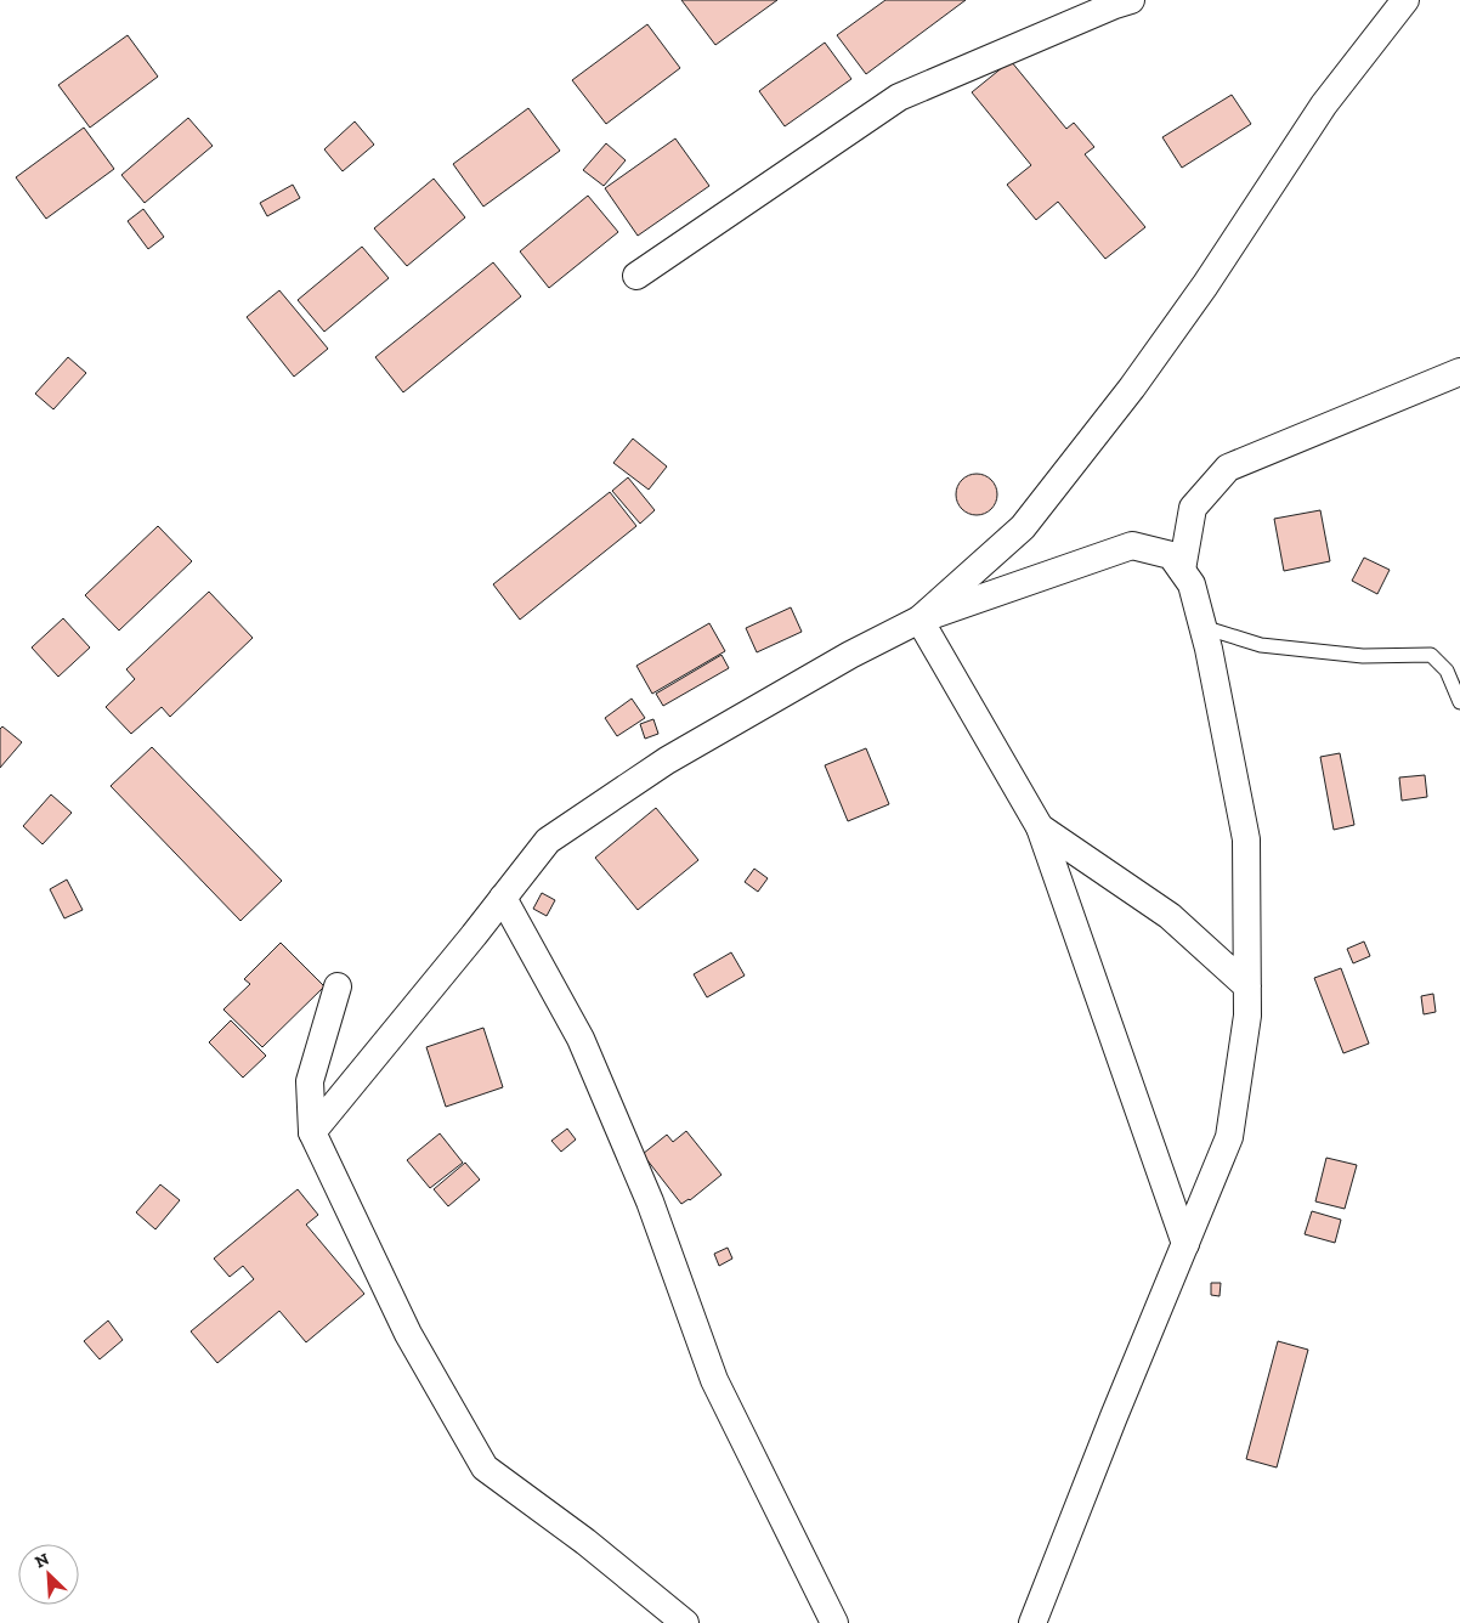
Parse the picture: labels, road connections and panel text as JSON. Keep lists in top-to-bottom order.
{
  "north": "top left"
}
